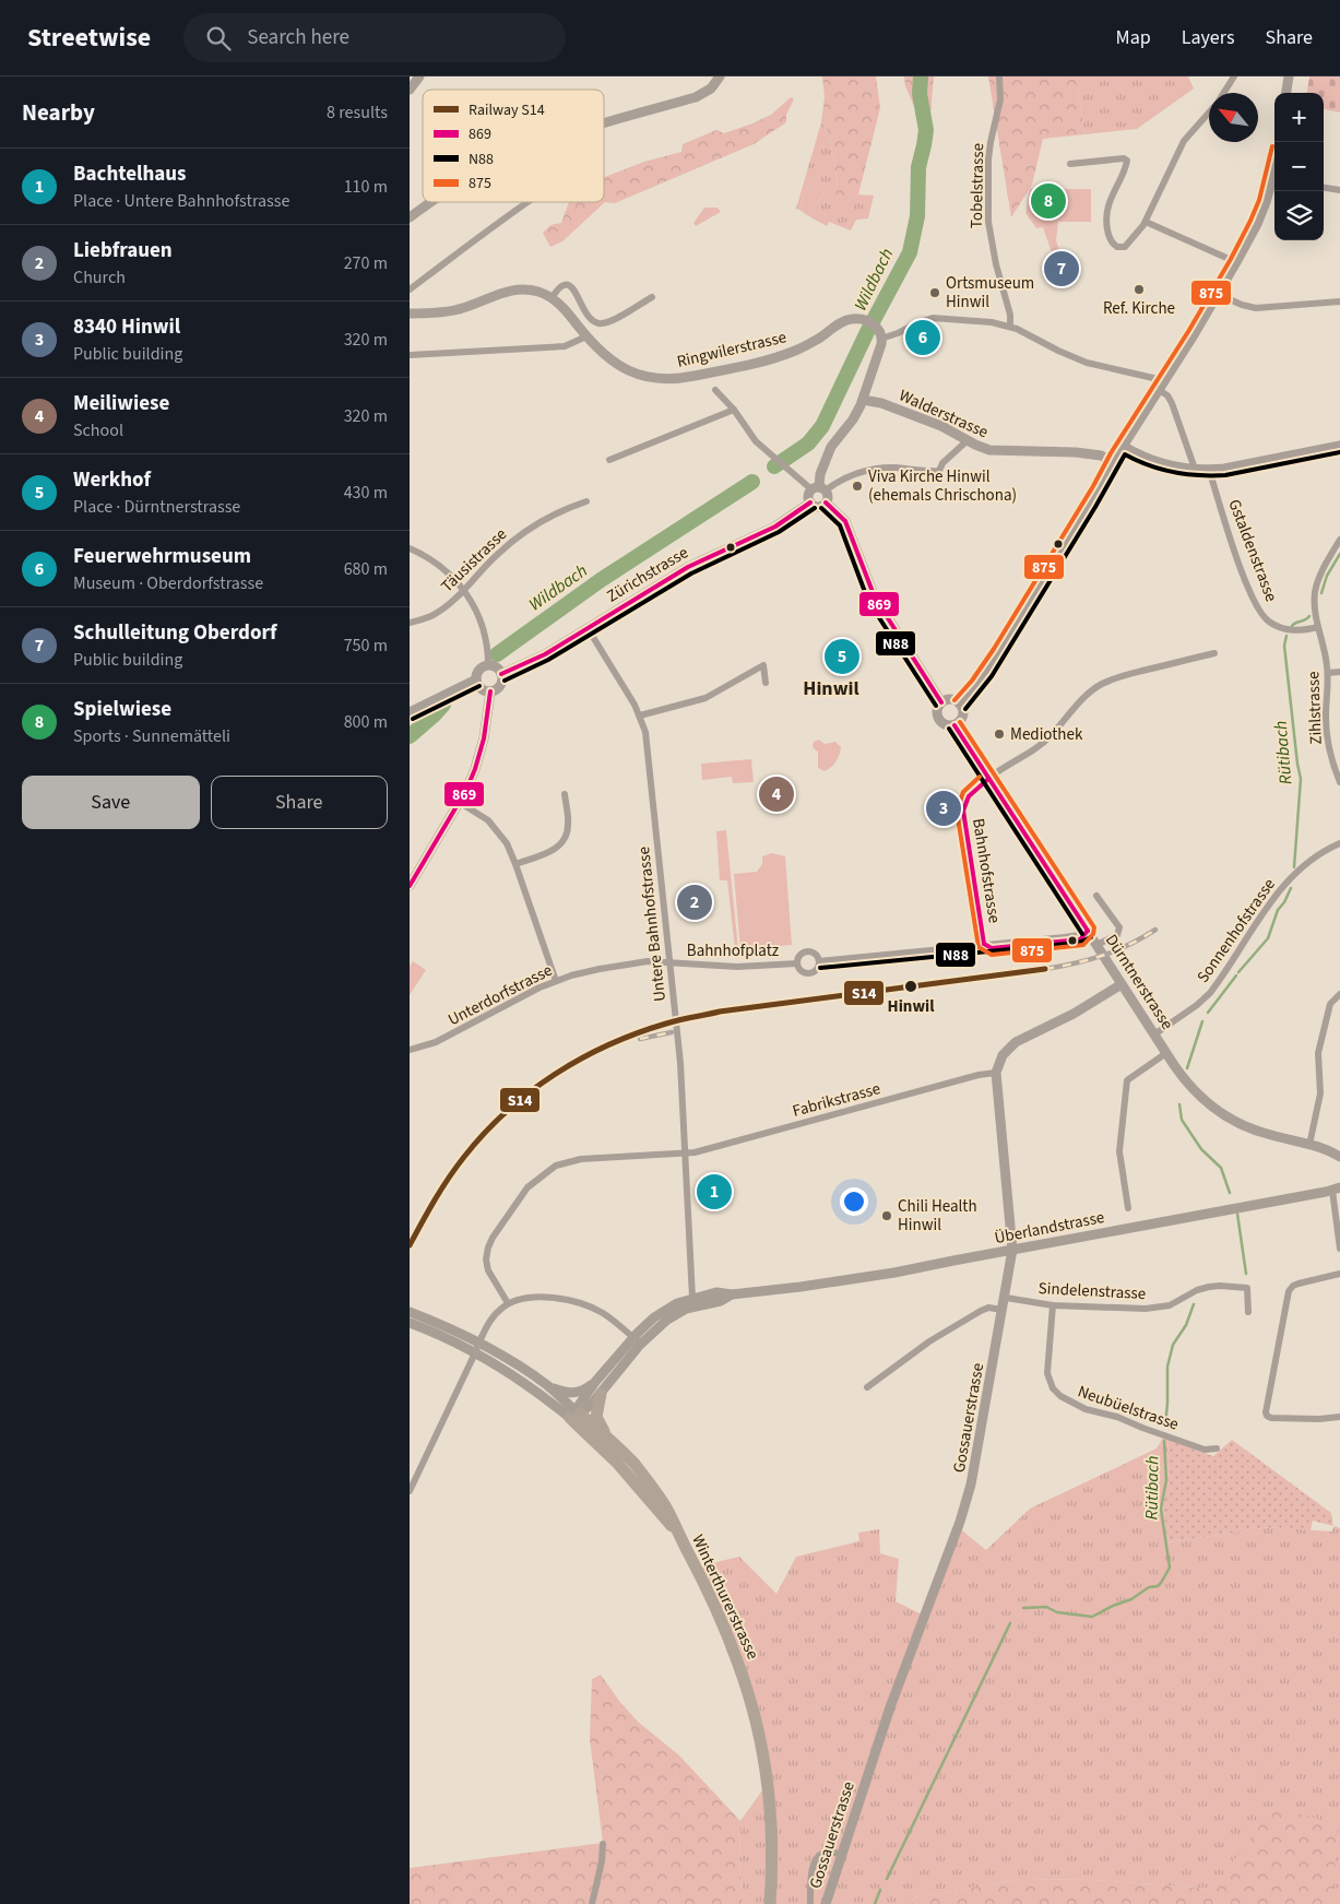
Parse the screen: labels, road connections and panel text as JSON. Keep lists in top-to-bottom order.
{
  "streets": {
    "highway": ["Winterthurerstrasse"],
    "main road": ["Überlandstrasse"],
    "street": [
      "Tobelstrasse",
      "Ringwilerstrasse",
      "Walderstrasse",
      "Gstaldenstrasse",
      "Täusistrasse",
      "Zürichstrasse",
      "Zihlstrasse",
      "Bahnhofstrasse",
      "Untere Bahnhofstrasse",
      "Sonnenhofstrasse",
      "Bahnhofplatz",
      "Dürntnerstrasse",
      "Unterdorfstrasse",
      "Fabrikstrasse",
      "Sindelenstrasse",
      "Neubüelstrasse",
      "Gossauerstrasse"
    ]
  },
  "crossings": [
    ["Gstaldenstrasse", "Zihlstrasse"],
    ["Zürichstrasse", "Untere Bahnhofstrasse"],
    ["Bahnhofstrasse", "Dürntnerstrasse"],
    ["Untere Bahnhofstrasse", "Bahnhofplatz"],
    ["Untere Bahnhofstrasse", "Unterdorfstrasse"],
    ["Untere Bahnhofstrasse", "Fabrikstrasse"],
    ["Untere Bahnhofstrasse", "Überlandstrasse"],
    ["Sonnenhofstrasse", "Dürntnerstrasse"],
    ["Bahnhofplatz", "Unterdorfstrasse"],
    ["Fabrikstrasse", "Gossauerstrasse"],
    ["Überlandstrasse", "Gossauerstrasse"],
    ["Sindelenstrasse", "Neubüelstrasse"],
    ["Sindelenstrasse", "Gossauerstrasse"]
  ],
  "districts": ["Hinwil"],
  "water": ["Wildbach", "Rütibach"],
  "places": [
    "Ref. Kirche",
    "Ortsmuseum Hinwil",
    "Viva Kirche Hinwil (ehemals Chrischona)",
    "Mediothek",
    "Hinwil",
    "Chili Health Hinwil"
  ],
  "lines": [
    "transit line 875",
    "transit line N88",
    "transit line 869",
    "rail line S14"
  ],
  "legend": [
    "Railway S14",
    "869",
    "N88",
    "875"
  ],
  "north": "top left",
  "page": {
    "header": "Streetwise",
    "search": "Search here",
    "nav": ["Map", "Layers", "Share"],
    "heading": ["Nearby", "8 results"],
    "map_buttons": ["+", "−"],
    "list": [
      {
        "mark": "1",
        "name": "Bachtelhaus",
        "note": "Place · Untere Bahnhofstrasse",
        "value": "110 m"
      },
      {
        "mark": "2",
        "name": "Liebfrauen",
        "note": "Church",
        "value": "270 m"
      },
      {
        "mark": "3",
        "name": "8340 Hinwil",
        "note": "Public building",
        "value": "320 m"
      },
      {
        "mark": "4",
        "name": "Meiliwiese",
        "note": "School",
        "value": "320 m"
      },
      {
        "mark": "5",
        "name": "Werkhof",
        "note": "Place · Dürntnerstrasse",
        "value": "430 m"
      },
      {
        "mark": "6",
        "name": "Feuerwehrmuseum",
        "note": "Museum · Oberdorfstrasse",
        "value": "680 m"
      },
      {
        "mark": "7",
        "name": "Schulleitung Oberdorf",
        "note": "Public building",
        "value": "750 m"
      },
      {
        "mark": "8",
        "name": "Spielwiese",
        "note": "Sports · Sunnemätteli",
        "value": "800 m"
      }
    ],
    "pins": [
      "8",
      "7",
      "6",
      "5",
      "4",
      "3",
      "2",
      "1"
    ],
    "buttons": ["Save", "Share"]
  }
}
